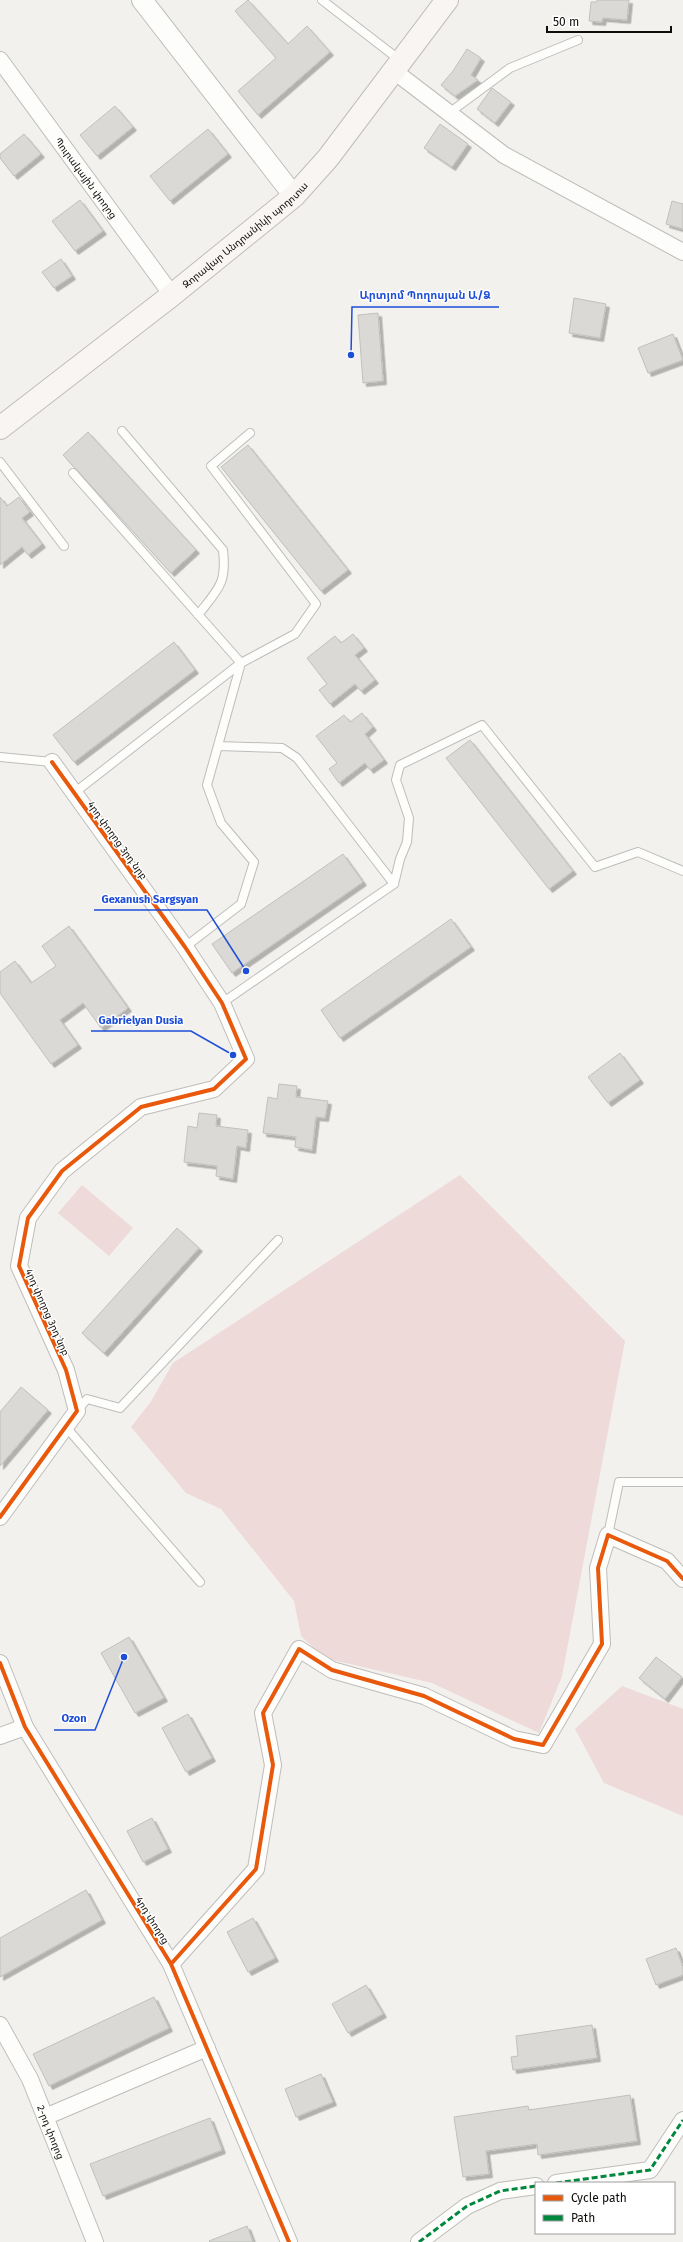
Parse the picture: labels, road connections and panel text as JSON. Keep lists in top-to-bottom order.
{
  "streets": {
    "main road": ["Զորավար Անդրանիկի պողոտա"],
    "street": [
      "Պուրակային փողոց",
      "4րդ փողոց 3րդ նրբ",
      "4րդ փողոց",
      "2-րդ փողոց"
    ]
  },
  "crossings": [
    ["Պուրակային փողոց", "Զորավար Անդրանիկի պողոտա"]
  ],
  "places": [
    "Արտյոմ Պողոսյան Ա/Ձ",
    "Gexanush Sargsyan",
    "Gabrielyan Dusia",
    "Ozon"
  ],
  "legend": ["Cycle path", "Path"],
  "scale_bar": "50 m"
}
